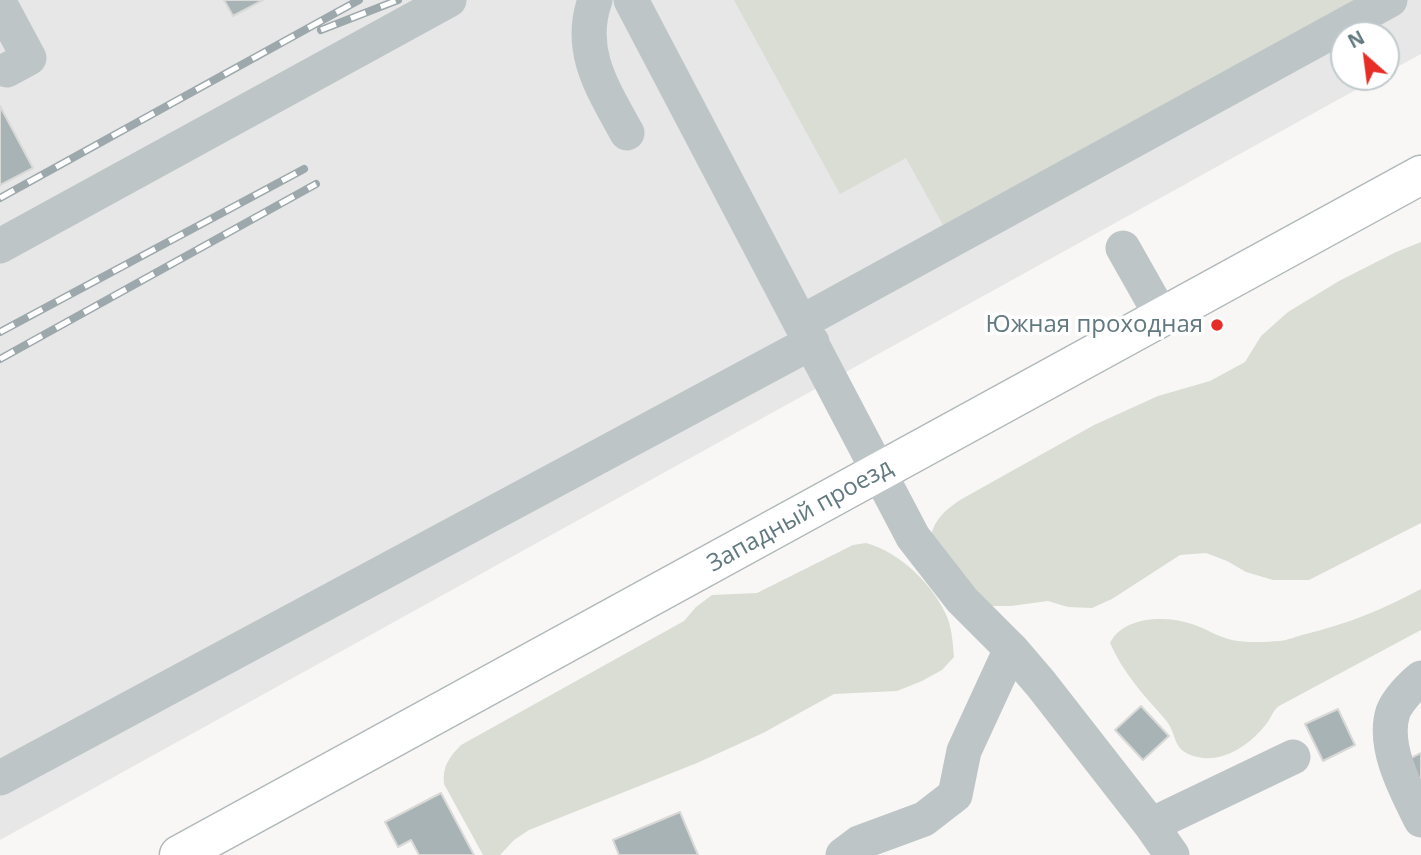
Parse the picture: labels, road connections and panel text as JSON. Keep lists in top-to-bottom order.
{
  "streets": {
    "main road": ["Западный проезд"]
  },
  "places": ["Южная проходная"],
  "north": "top left"
}
